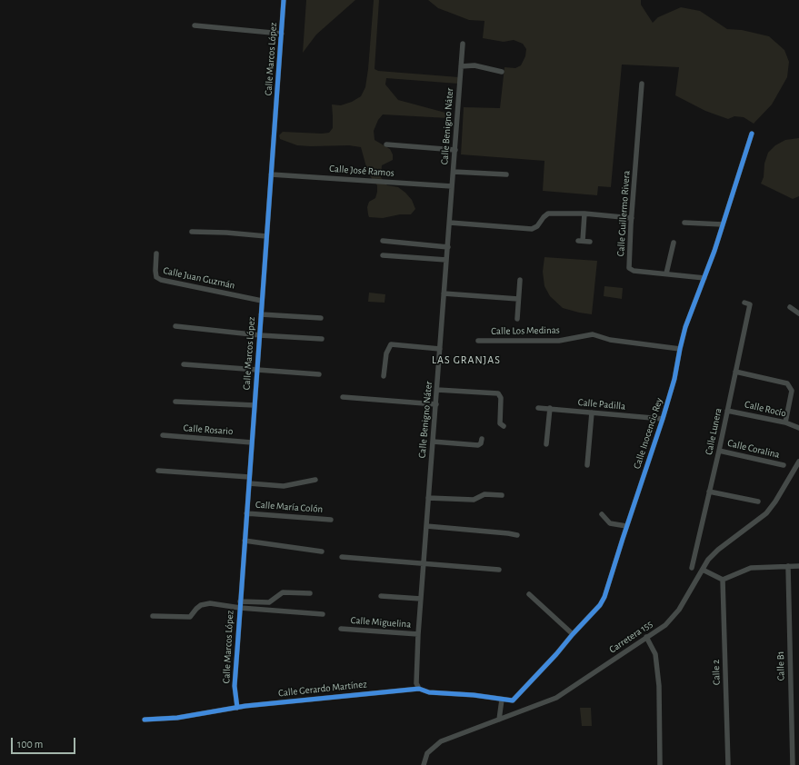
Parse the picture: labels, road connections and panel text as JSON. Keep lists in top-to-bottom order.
{
  "streets": {
    "street": [
      "Calle Marcos López",
      "Calle Benigno Náter",
      "Calle José Ramos",
      "Calle Guillermo Rivera",
      "Calle Juan Guzmán",
      "Calle Los Medinas",
      "Calle Padilla",
      "Calle Rocío",
      "Calle Rosario",
      "Calle Lunera",
      "Calle Inocencio Rey",
      "Calle Coralina",
      "Calle María Colón",
      "Calle Miguelina",
      "Carretera 155",
      "Calle B1",
      "Calle 2",
      "Calle Gerardo Martínez"
    ]
  },
  "crossings": [
    ["Calle Marcos López", "Calle José Ramos"],
    ["Calle Marcos López", "Calle Juan Guzmán"],
    ["Calle Marcos López", "Calle Rosario"],
    ["Calle Marcos López", "Calle María Colón"],
    ["Calle Marcos López", "Calle Gerardo Martínez"],
    ["Calle Benigno Náter", "Calle José Ramos"],
    ["Calle Benigno Náter", "Calle Miguelina"],
    ["Calle Benigno Náter", "Calle Gerardo Martínez"],
    ["Calle Guillermo Rivera", "Calle Inocencio Rey"],
    ["Calle Los Medinas", "Calle Inocencio Rey"],
    ["Calle Padilla", "Calle Inocencio Rey"],
    ["Calle Rocío", "Calle Lunera"],
    ["Calle Lunera", "Calle Coralina"],
    ["Calle Inocencio Rey", "Calle Gerardo Martínez"]
  ],
  "districts": ["LAS GRANJAS"],
  "scale_bar": "100 m"
}
